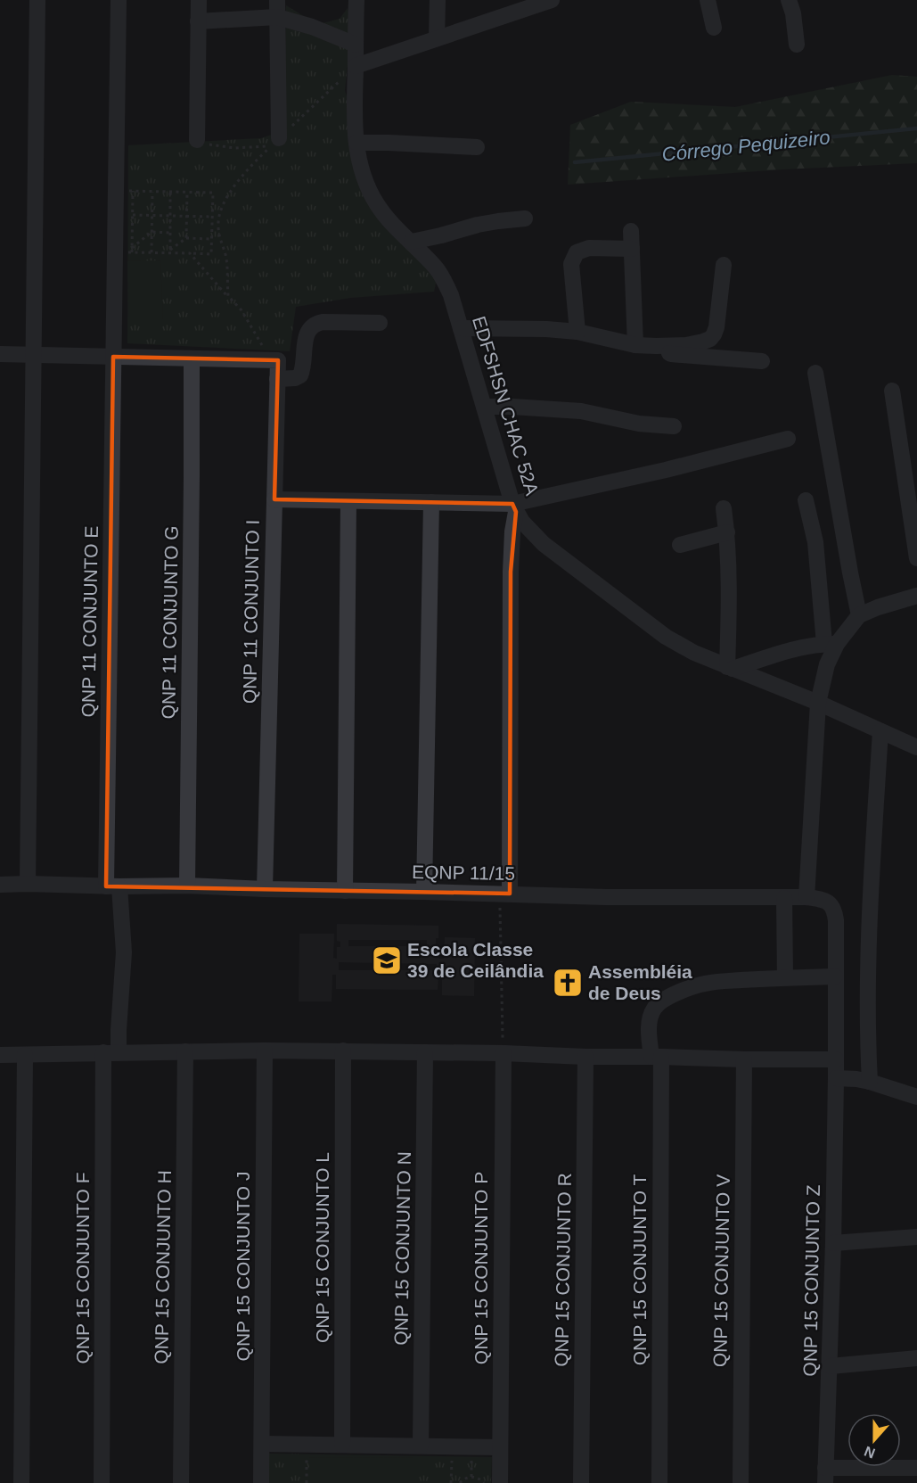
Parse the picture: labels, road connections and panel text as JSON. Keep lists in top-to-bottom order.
{
  "streets": {
    "street": [
      "EDFSHSN CHAC 52A",
      "QNP 11 CONJUNTO I",
      "QNP 11 CONJUNTO E",
      "QNP 11 CONJUNTO G",
      "EQNP 11/15",
      "QNP 15 CONJUNTO L",
      "QNP 15 CONJUNTO N",
      "QNP 15 CONJUNTO J",
      "QNP 15 CONJUNTO H",
      "QNP 15 CONJUNTO F",
      "QNP 15 CONJUNTO P",
      "QNP 15 CONJUNTO R",
      "QNP 15 CONJUNTO T",
      "QNP 15 CONJUNTO V",
      "QNP 15 CONJUNTO Z"
    ]
  },
  "crossings": [
    ["QNP 11 CONJUNTO I", "EQNP 11/15"],
    ["QNP 11 CONJUNTO E", "EQNP 11/15"],
    ["QNP 11 CONJUNTO G", "EQNP 11/15"],
    ["EQNP 11/15", "QNP 15 CONJUNTO Z"]
  ],
  "water": ["Córrego Pequizeiro"],
  "places": {
    "school or university": ["Escola Classe 39 de Ceilândia"],
    "church": ["Assembléia de Deus"]
  },
  "north": "bottom"
}
